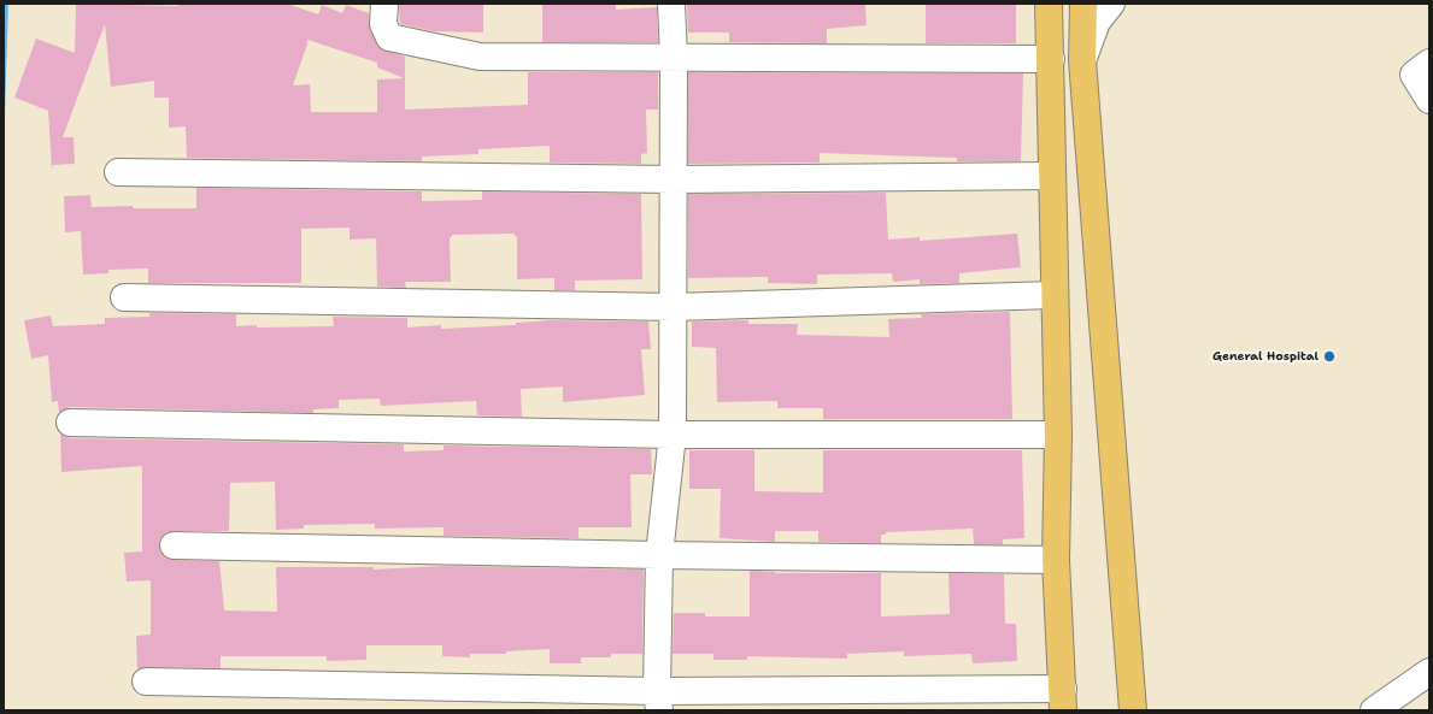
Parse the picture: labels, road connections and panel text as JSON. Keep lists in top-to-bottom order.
{
  "places": ["General Hospital"]
}
